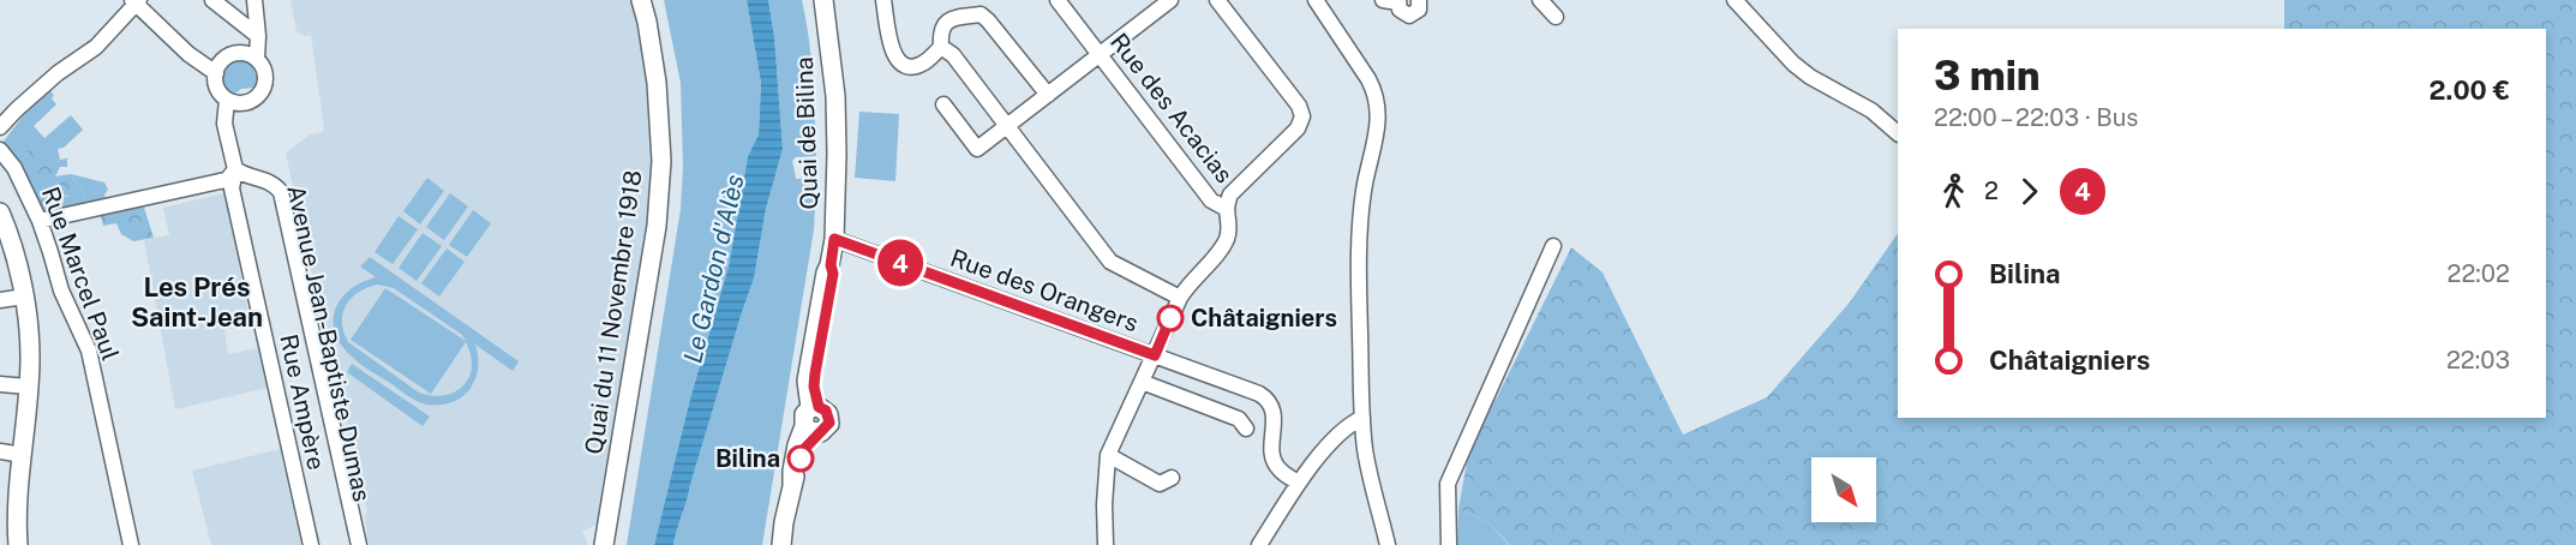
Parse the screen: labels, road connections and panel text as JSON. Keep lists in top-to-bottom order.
{
  "streets": {
    "main road": ["Quai de Bilina", "Quai du 11 Novembre 1918"],
    "street": [
      "Rue des Acacias",
      "Rue Marcel Paul",
      "Rue des Orangers",
      "Avenue Jean-Baptiste Dumas",
      "Rue Ampère"
    ]
  },
  "crossings": [
    ["Quai de Bilina", "Rue des Orangers"]
  ],
  "districts": ["Les Prés Saint-Jean"],
  "water": ["Le Gardon d'Alès"],
  "places": ["Châtaigniers", "Bilina"],
  "lines": ["bus line 4"],
  "north": "bottom right",
  "page": {
    "on_map": "4",
    "heading": ["3 min", "22:00 – 22:03 · Bus", "2.00 €"],
    "legs": ["2", "4"],
    "list": [
      {
        "name": "Bilina",
        "value": "22:02"
      },
      {
        "name": "Châtaigniers",
        "value": "22:03"
      }
    ]
  }
}
